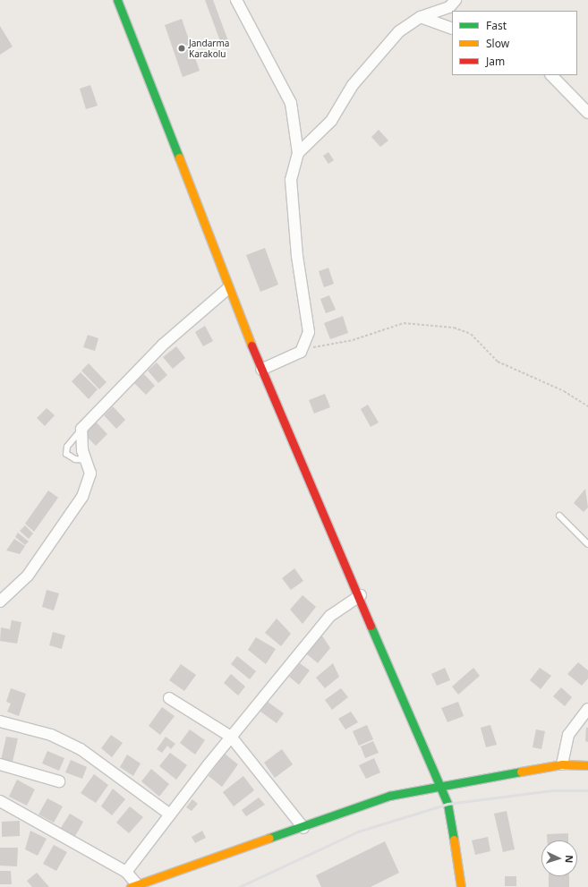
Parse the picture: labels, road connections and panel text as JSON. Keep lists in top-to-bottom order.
{
  "places": ["Jandarma Karakolu"],
  "legend": ["Fast", "Slow", "Jam"],
  "north": "right"
}
